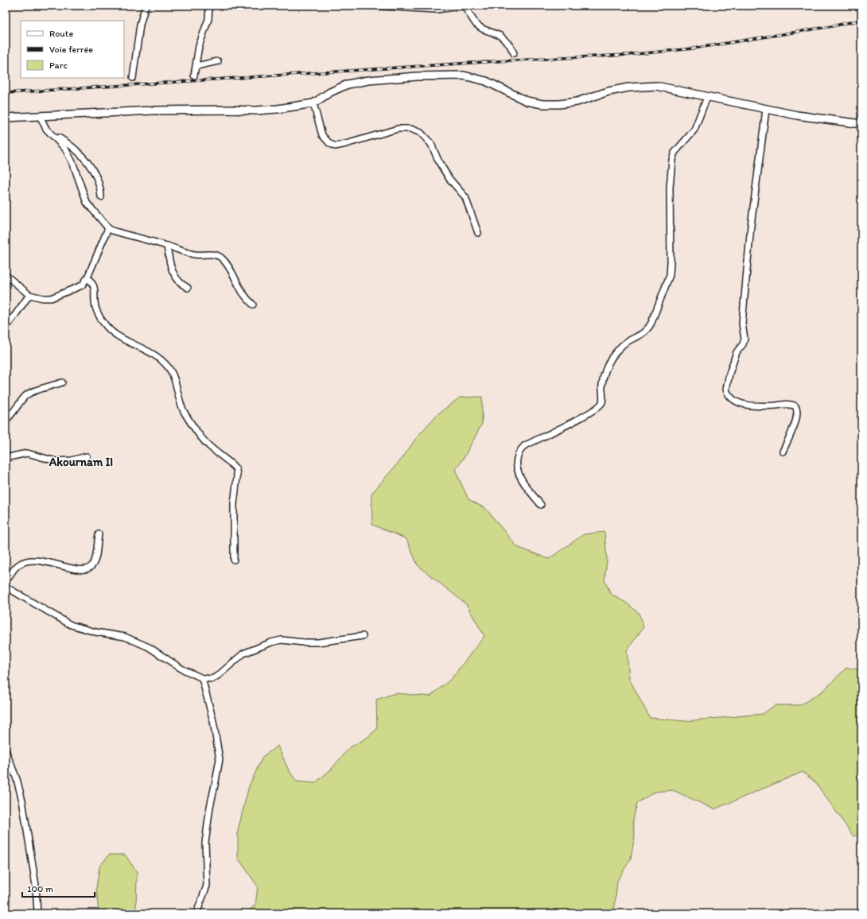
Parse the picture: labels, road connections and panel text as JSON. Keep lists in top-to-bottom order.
{
  "districts": ["Akournam II"],
  "legend": ["Route", "Voie ferrée", "Parc"],
  "scale_bar": "100 m"
}
